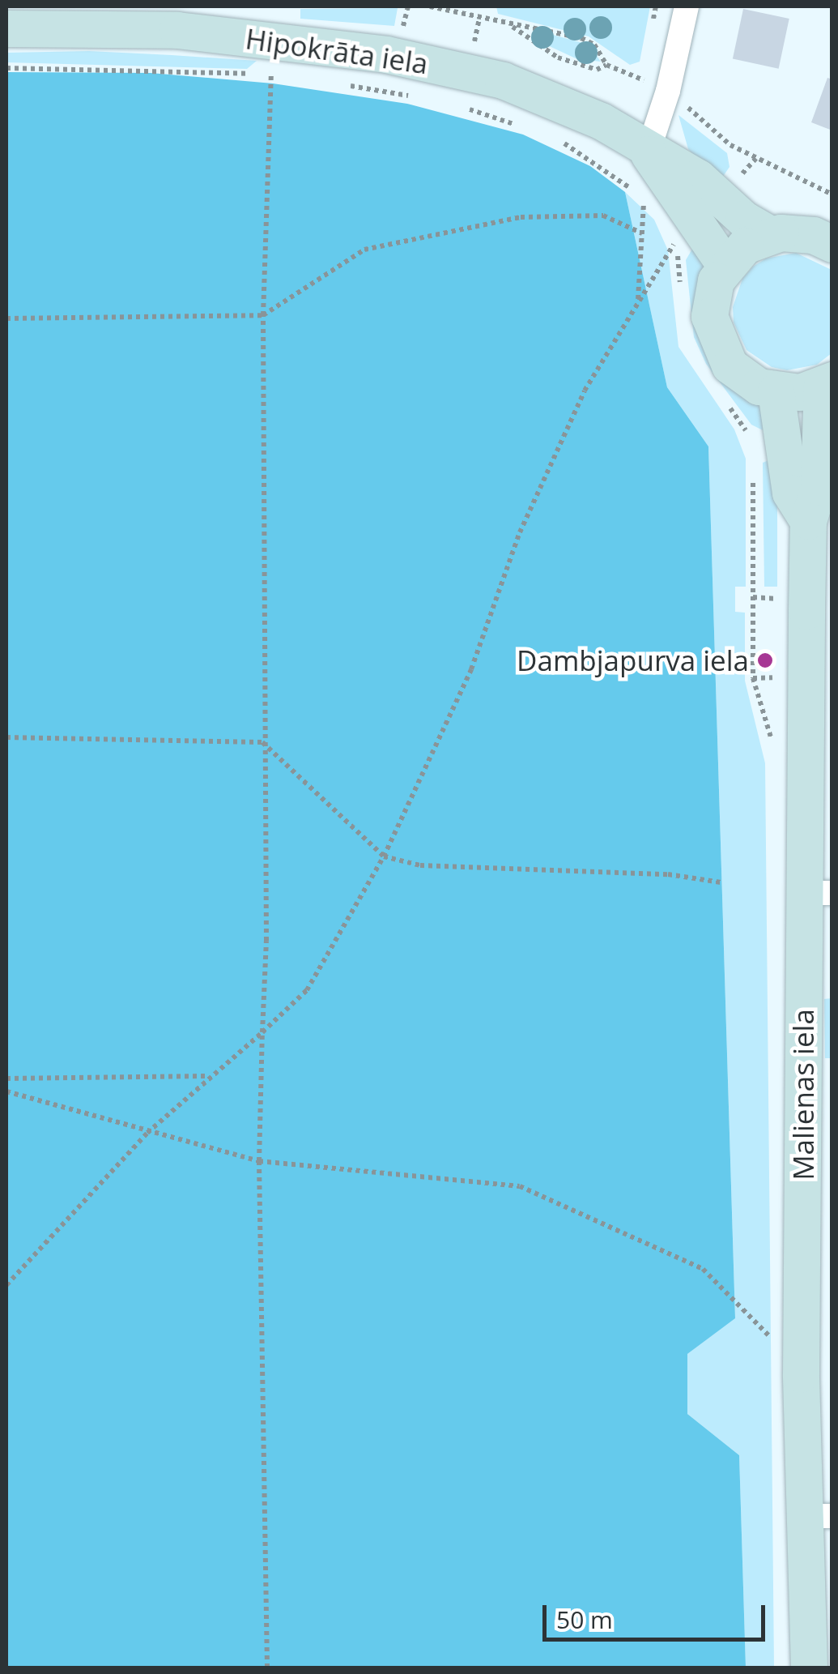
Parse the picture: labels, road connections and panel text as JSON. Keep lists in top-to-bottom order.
{
  "streets": {
    "street": ["Hipokrāta iela", "Malienas iela"]
  },
  "places": ["Dambjapurva iela"],
  "scale_bar": "50 m"
}
